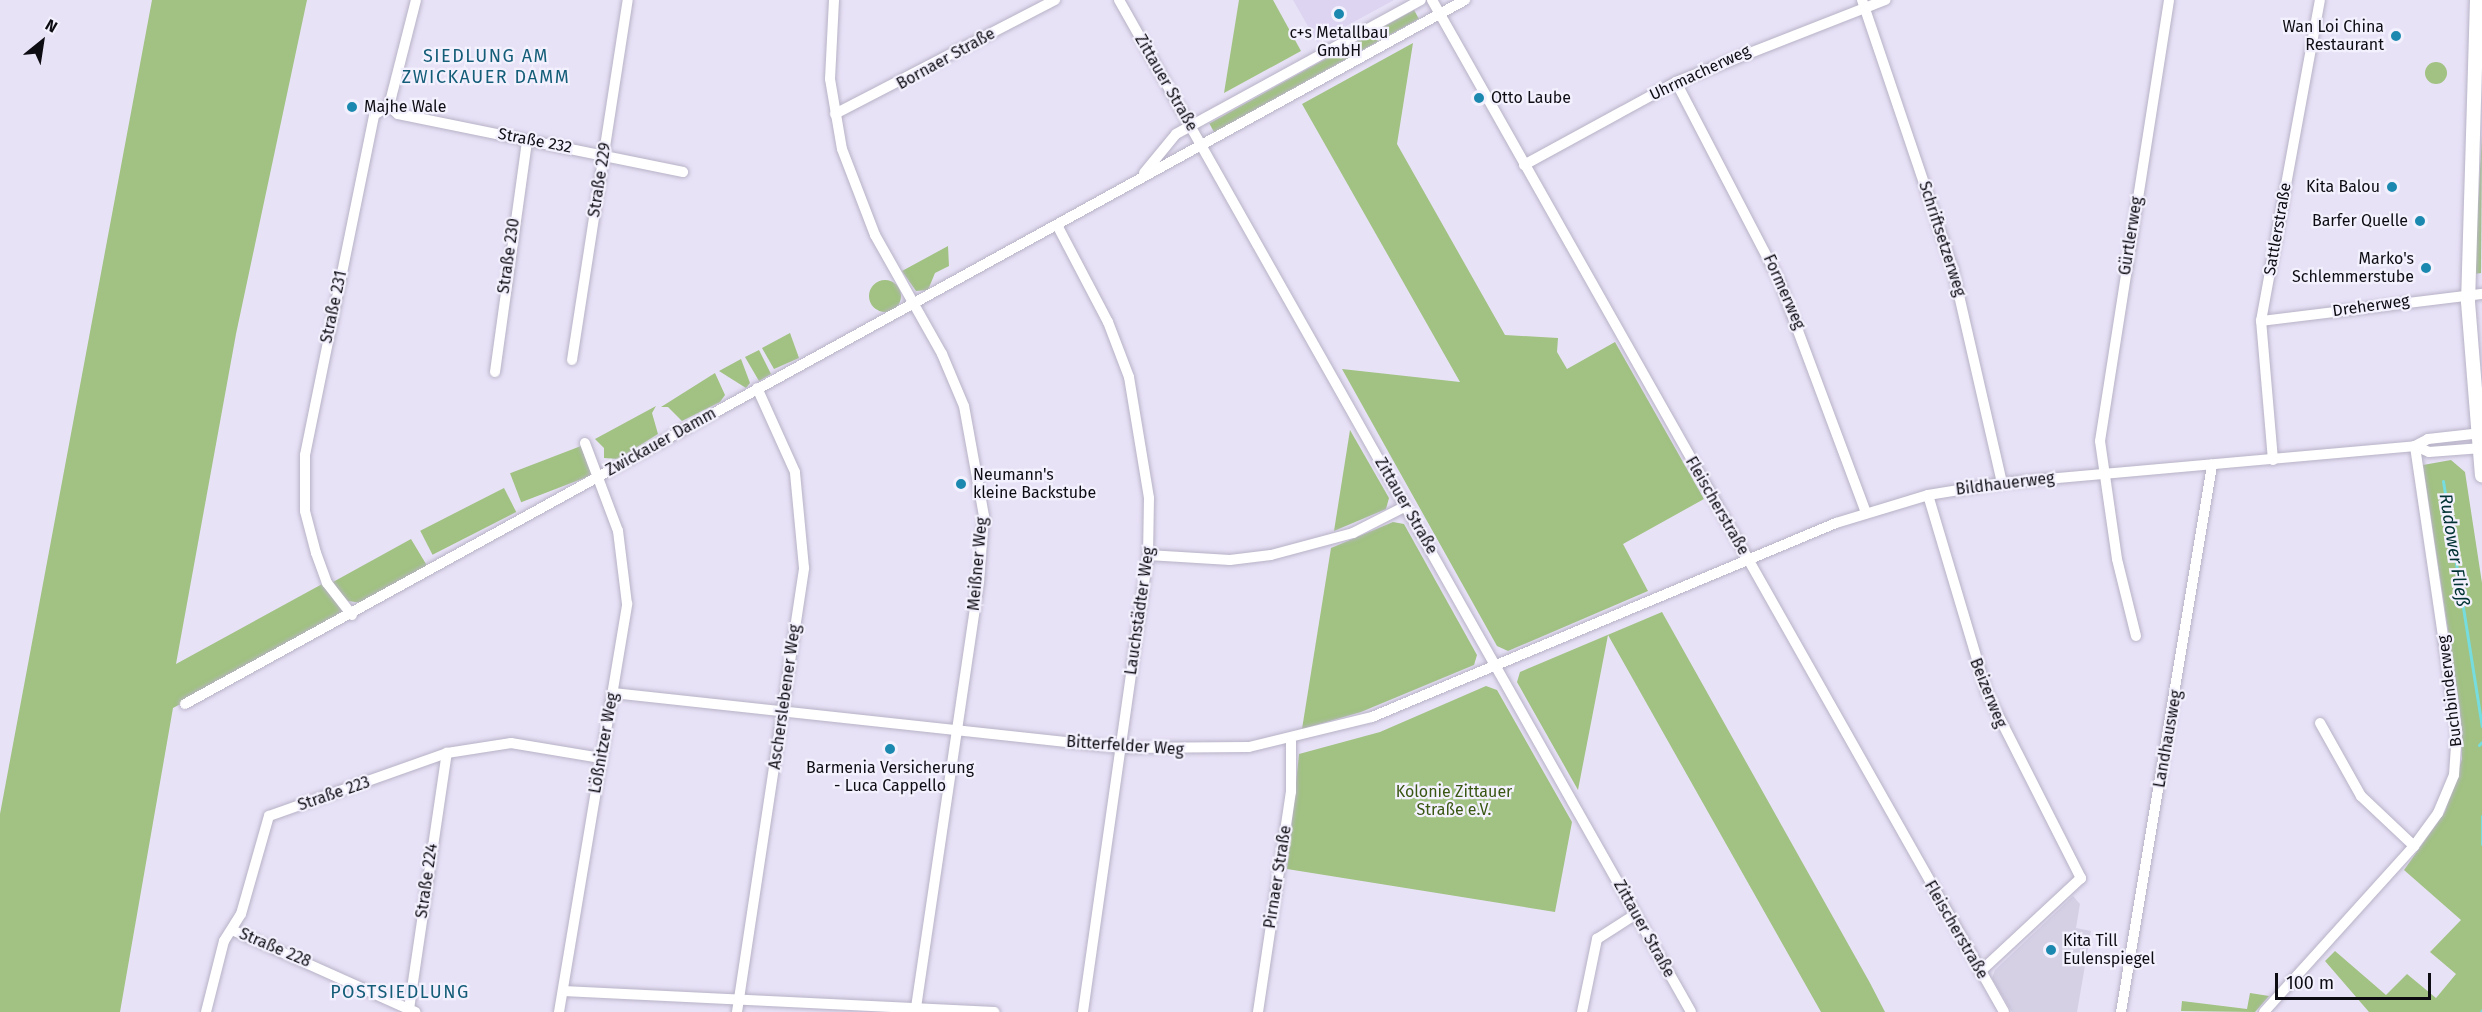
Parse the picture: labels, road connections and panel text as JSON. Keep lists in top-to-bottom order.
{
  "streets": {
    "street": [
      "Bornaer Straße",
      "Uhrmacherweg",
      "Zittauer Straße",
      "Straße 232",
      "Straße 229",
      "Sattlerstraße",
      "Gürtlerweg",
      "Schriftsetzerweg",
      "Straße 230",
      "Formerweg",
      "Dreherweg",
      "Straße 231",
      "Zwickauer Damm",
      "Bildhauerweg",
      "Fleischerstraße",
      "Meißner Weg",
      "Lauchstädter Weg",
      "Buchbinderweg",
      "Beizerweg",
      "Ascherslebener Weg",
      "Landhausweg",
      "Lößnitzer Weg",
      "Bitterfelder Weg",
      "Straße 223",
      "Pirnaer Straße",
      "Straße 224",
      "Straße 228"
    ]
  },
  "crossings": [
    ["Bornaer Straße", "Meißner Weg"],
    ["Uhrmacherweg", "Schriftsetzerweg"],
    ["Uhrmacherweg", "Formerweg"],
    ["Uhrmacherweg", "Fleischerstraße"],
    ["Zittauer Straße", "Zwickauer Damm"],
    ["Zittauer Straße", "Bitterfelder Weg"],
    ["Straße 232", "Straße 229"],
    ["Straße 232", "Straße 230"],
    ["Straße 232", "Straße 231"],
    ["Sattlerstraße", "Dreherweg"],
    ["Sattlerstraße", "Bildhauerweg"],
    ["Gürtlerweg", "Bildhauerweg"],
    ["Schriftsetzerweg", "Bildhauerweg"],
    ["Formerweg", "Bildhauerweg"],
    ["Straße 231", "Zwickauer Damm"],
    ["Zwickauer Damm", "Fleischerstraße"],
    ["Zwickauer Damm", "Meißner Weg"],
    ["Zwickauer Damm", "Lauchstädter Weg"],
    ["Zwickauer Damm", "Ascherslebener Weg"],
    ["Zwickauer Damm", "Lößnitzer Weg"],
    ["Bildhauerweg", "Fleischerstraße"],
    ["Bildhauerweg", "Buchbinderweg"],
    ["Bildhauerweg", "Beizerweg"],
    ["Bildhauerweg", "Landhausweg"],
    ["Bildhauerweg", "Bitterfelder Weg"],
    ["Fleischerstraße", "Beizerweg"],
    ["Meißner Weg", "Bitterfelder Weg"],
    ["Lauchstädter Weg", "Bitterfelder Weg"],
    ["Ascherslebener Weg", "Bitterfelder Weg"],
    ["Lößnitzer Weg", "Bitterfelder Weg"],
    ["Lößnitzer Weg", "Straße 223"],
    ["Bitterfelder Weg", "Pirnaer Straße"],
    ["Straße 223", "Straße 224"],
    ["Straße 223", "Straße 228"],
    ["Straße 224", "Straße 228"]
  ],
  "districts": ["SIEDLUNG AM ZWICKAUER DAMM", "POSTSIEDLUNG"],
  "water": ["Rudower Fließ"],
  "parks": ["Kolonie Zittauer Straße e.V."],
  "places": [
    "c+s Metallbau GmbH",
    "Wan Loi China Restaurant",
    "Otto Laube",
    "Majhe Wale",
    "Kita Balou",
    "Barfer Quelle",
    "Marko's Schlemmerstube",
    "Neumann's kleine Backstube",
    "Barmenia Versicherung - Luca Cappello",
    "Kita Till Eulenspiegel"
  ],
  "scale_bar": "100 m",
  "north": "top right"
}
